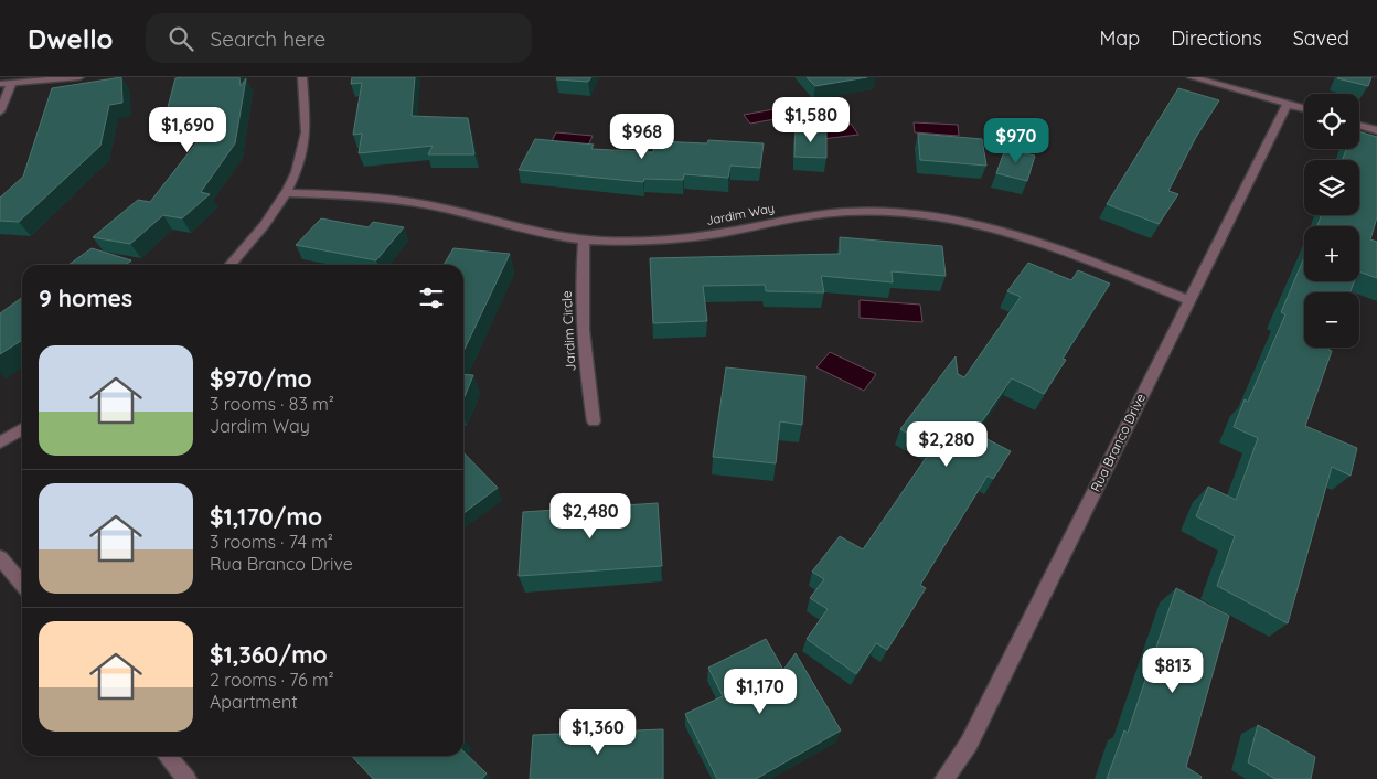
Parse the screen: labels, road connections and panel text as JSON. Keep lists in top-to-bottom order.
{
  "streets": {
    "street": ["Jardim Way", "Jardim Circle", "Rua Branco Drive"]
  },
  "crossings": [
    ["Jardim Way", "Jardim Circle"],
    ["Jardim Way", "Rua Branco Drive"]
  ],
  "page": {
    "header": "Dwello",
    "search": "Search here",
    "nav": ["Map", "Directions", "Saved"],
    "map_buttons": ["+", "−"],
    "price": [
      "$1,580",
      "$1,690",
      "$968",
      "$970",
      "$2,280",
      "$2,480",
      "$813",
      "$1,170",
      "$1,360"
    ],
    "heading": "9 homes",
    "list": [
      {
        "name": "$970/mo",
        "note": "3 rooms · 83 m² · Jardim Way"
      },
      {
        "name": "$1,170/mo",
        "note": "3 rooms · 74 m² · Rua Branco Drive"
      },
      {
        "name": "$1,360/mo",
        "note": "2 rooms · 76 m² · Apartment"
      }
    ]
  }
}
